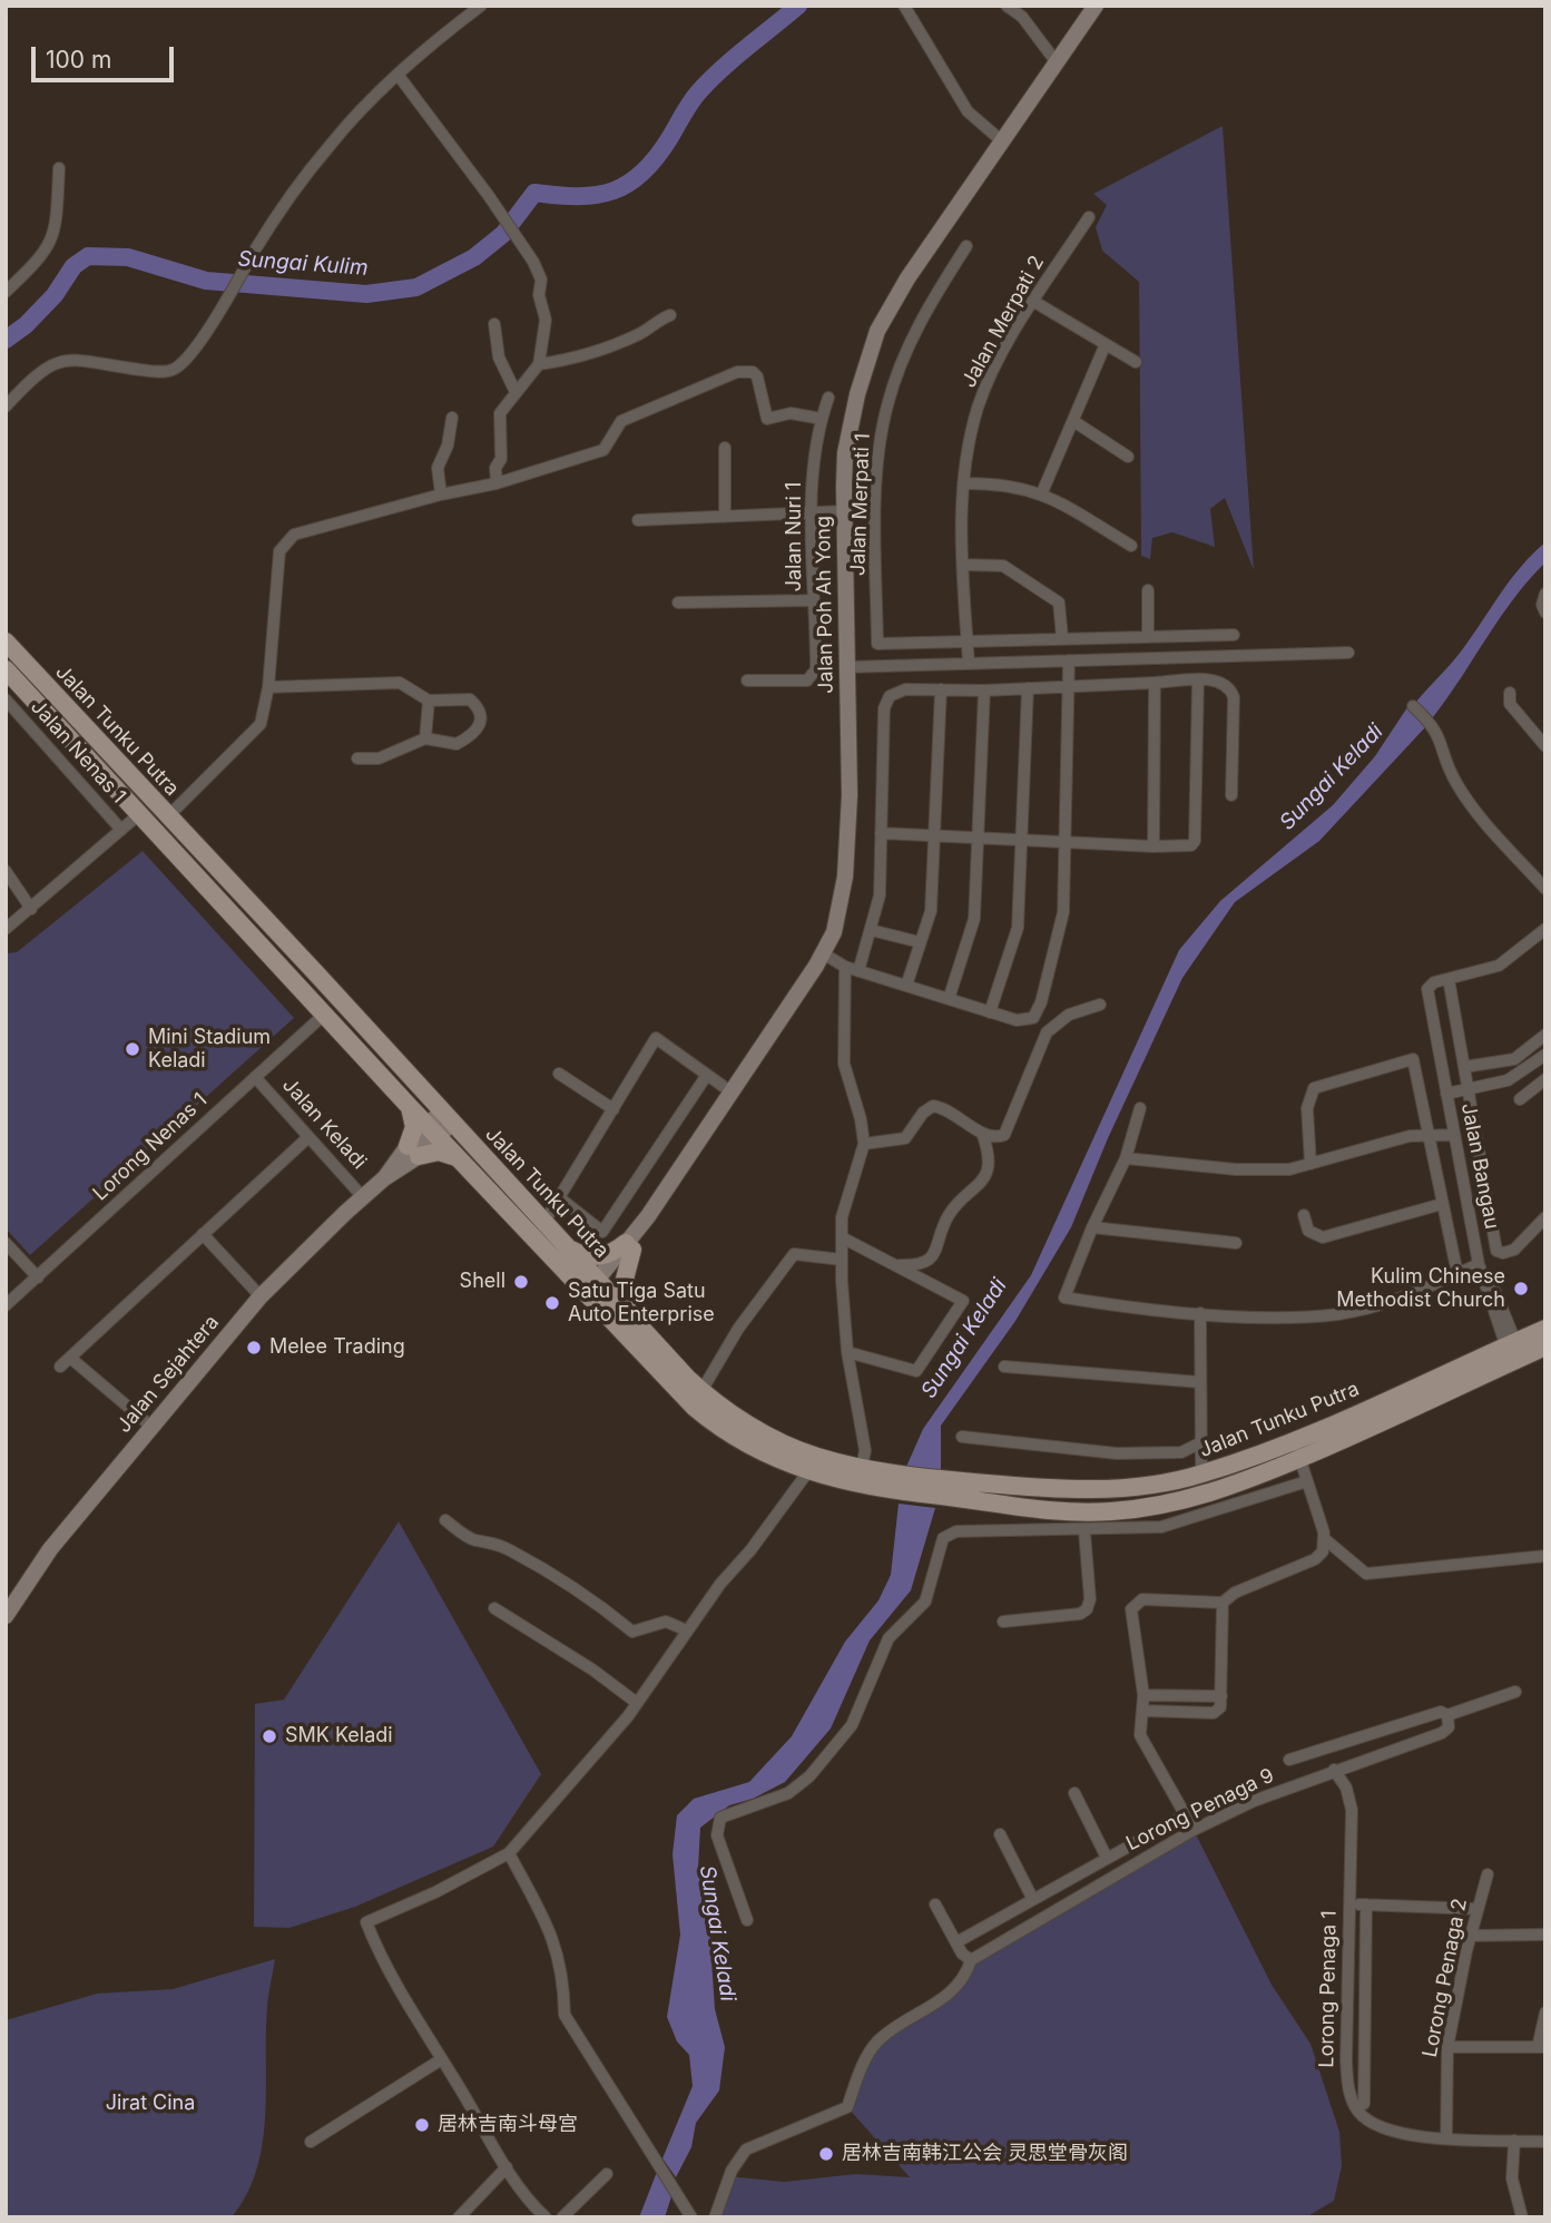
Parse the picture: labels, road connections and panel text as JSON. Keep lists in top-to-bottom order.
{
  "streets": {
    "main road": ["Jalan Poh Ah Yong", "Jalan Tunku Putra", "Jalan Sejahtera"],
    "street": [
      "Jalan Merpati 2",
      "Jalan Merpati 1",
      "Jalan Nuri 1",
      "Jalan Nenas 1",
      "Jalan Keladi",
      "Lorong Nenas 1",
      "Jalan Bangau",
      "Lorong Penaga 9",
      "Lorong Penaga 2",
      "Lorong Penaga 1"
    ]
  },
  "crossings": [
    ["Jalan Merpati 2", "Jalan Merpati 1"],
    ["Jalan Poh Ah Yong", "Jalan Tunku Putra"],
    ["Jalan Tunku Putra", "Lorong Nenas 1"],
    ["Jalan Tunku Putra", "Jalan Bangau"],
    ["Jalan Tunku Putra", "Jalan Sejahtera"],
    ["Jalan Keladi", "Lorong Nenas 1"],
    ["Jalan Keladi", "Jalan Sejahtera"],
    ["Lorong Penaga 9", "Lorong Penaga 1"],
    ["Lorong Penaga 2", "Lorong Penaga 1"]
  ],
  "water": ["Sungai Kulim", "Sungai Keladi"],
  "parks": ["Jirat Cina"],
  "places": [
    "Mini Stadium Keladi",
    "Shell",
    "Kulim Chinese Methodist Church",
    "Satu Tiga Satu Auto Enterprise",
    "Melee Trading",
    "SMK Keladi",
    "居林吉南斗母宫",
    "居林吉南韩江公会 灵思堂骨灰阁"
  ],
  "scale_bar": "100 m"
}
